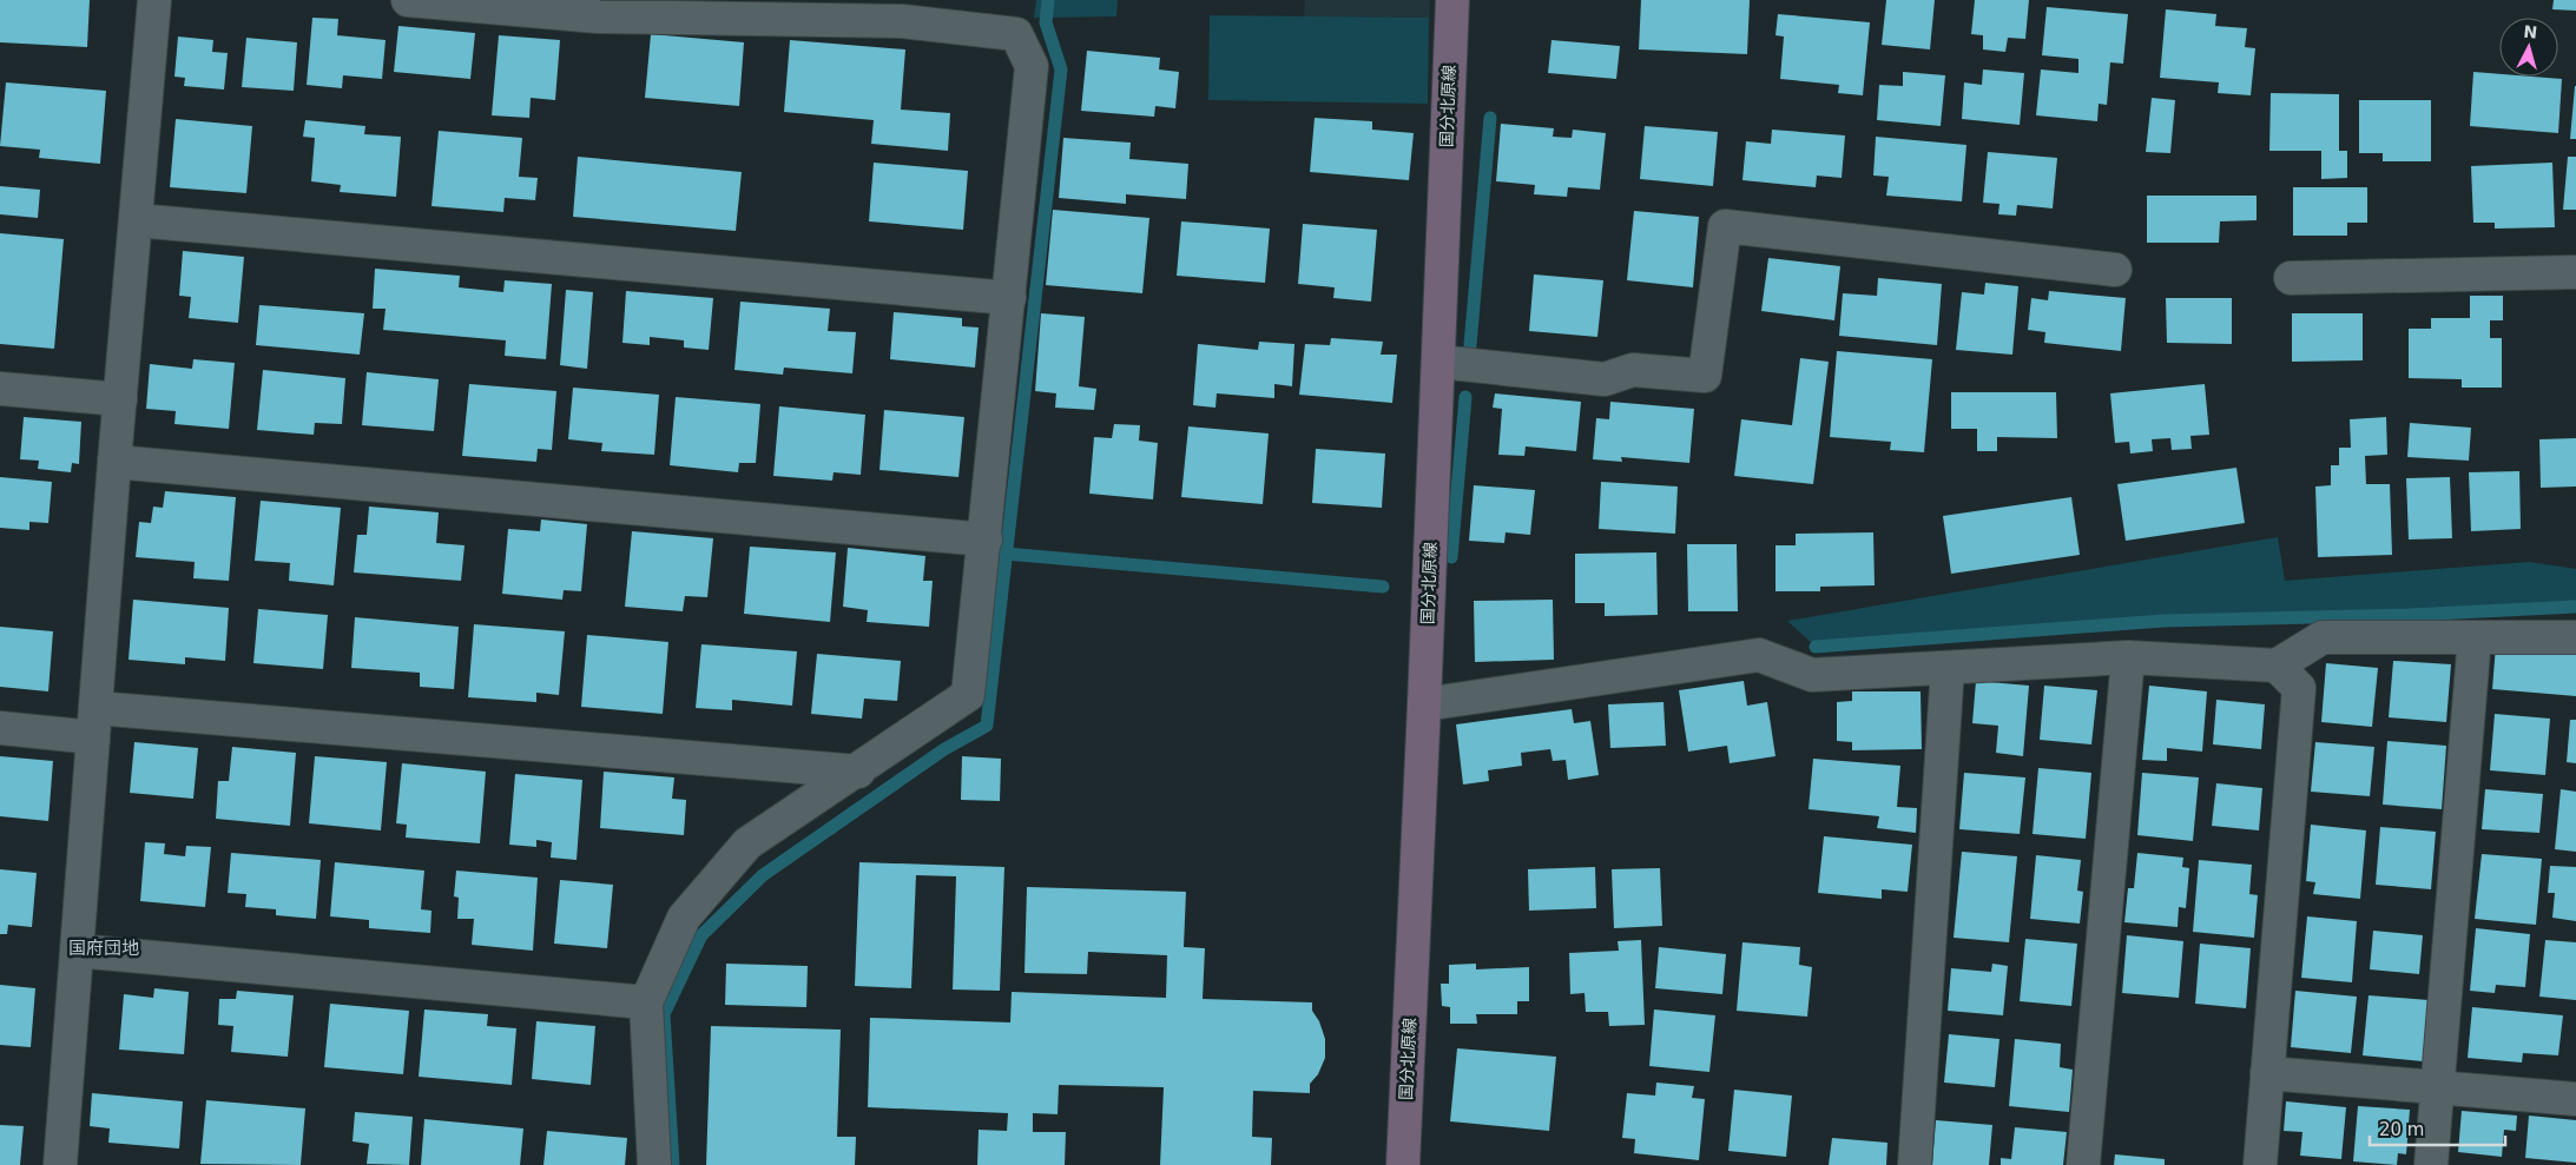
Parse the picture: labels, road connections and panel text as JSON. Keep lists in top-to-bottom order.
{
  "streets": {
    "street": ["国分北原線"]
  },
  "districts": ["国府団地"],
  "scale_bar": "20 m",
  "north": "top"
}
